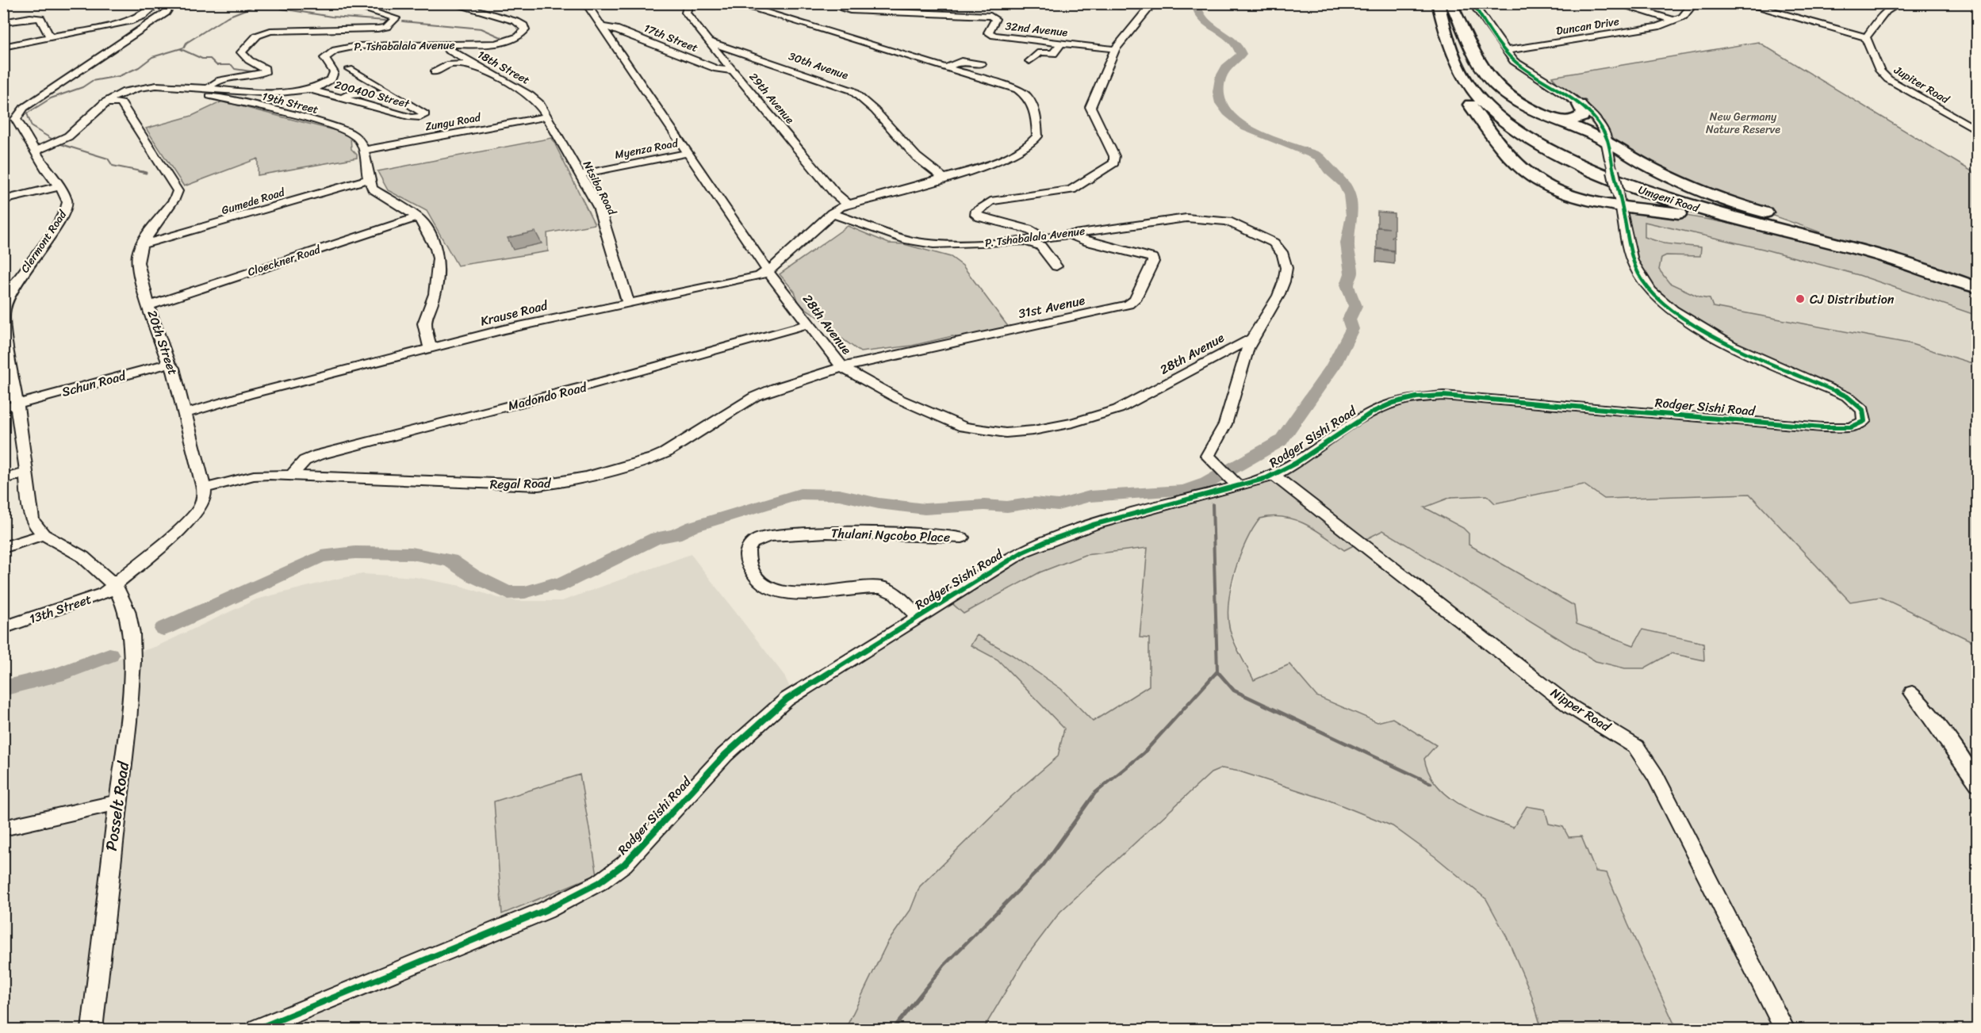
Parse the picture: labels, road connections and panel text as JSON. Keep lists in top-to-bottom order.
{
  "streets": {
    "highway": ["Umgeni Road"],
    "street": [
      "Duncan Drive",
      "32nd Avenue",
      "17th Street",
      "P. Tshabalala Avenue",
      "30th Avenue",
      "18th Street",
      "Jupiter Road",
      "200400 Street",
      "29th Avenue",
      "19th Street",
      "Zungu Road",
      "Myenza Road",
      "Ntsiba Road",
      "Gumede Road",
      "Clermont Road",
      "Cloeckner Road",
      "31st Avenue",
      "Krause Road",
      "28th Avenue",
      "20th Street",
      "Schun Road",
      "Madondo Road",
      "Rodger Sishi Road",
      "Regal Road",
      "Thulani Ngcobo Place",
      "13th Street",
      "Nipper Road",
      "Posselt Road"
    ]
  },
  "crossings": [
    ["Duncan Drive", "Rodger Sishi Road"],
    ["17th Street", "29th Avenue"],
    ["17th Street", "28th Avenue"],
    ["P. Tshabalala Avenue", "18th Street"],
    ["P. Tshabalala Avenue", "200400 Street"],
    ["P. Tshabalala Avenue", "19th Street"],
    ["P. Tshabalala Avenue", "Clermont Road"],
    ["P. Tshabalala Avenue", "31st Avenue"],
    ["P. Tshabalala Avenue", "Krause Road"],
    ["P. Tshabalala Avenue", "28th Avenue"],
    ["P. Tshabalala Avenue", "20th Street"],
    ["P. Tshabalala Avenue", "Rodger Sishi Road"],
    ["30th Avenue", "29th Avenue"],
    ["18th Street", "Zungu Road"],
    ["18th Street", "Ntsiba Road"],
    ["19th Street", "Zungu Road"],
    ["Zungu Road", "Ntsiba Road"],
    ["Myenza Road", "Ntsiba Road"],
    ["Myenza Road", "28th Avenue"],
    ["Ntsiba Road", "Krause Road"],
    ["Gumede Road", "20th Street"],
    ["Clermont Road", "20th Street"],
    ["Clermont Road", "Schun Road"],
    ["Clermont Road", "13th Street"],
    ["Clermont Road", "Posselt Road"],
    ["Cloeckner Road", "20th Street"],
    ["31st Avenue", "28th Avenue"],
    ["31st Avenue", "Regal Road"],
    ["Krause Road", "28th Avenue"],
    ["Krause Road", "20th Street"],
    ["28th Avenue", "Madondo Road"],
    ["28th Avenue", "Regal Road"],
    ["20th Street", "Schun Road"],
    ["20th Street", "Regal Road"],
    ["20th Street", "13th Street"],
    ["20th Street", "Posselt Road"],
    ["Madondo Road", "Regal Road"],
    ["Rodger Sishi Road", "Thulani Ngcobo Place"],
    ["Rodger Sishi Road", "Nipper Road"],
    ["13th Street", "Posselt Road"]
  ],
  "parks": ["New Germany Nature Reserve"],
  "places": ["CJ Distribution"]
}
